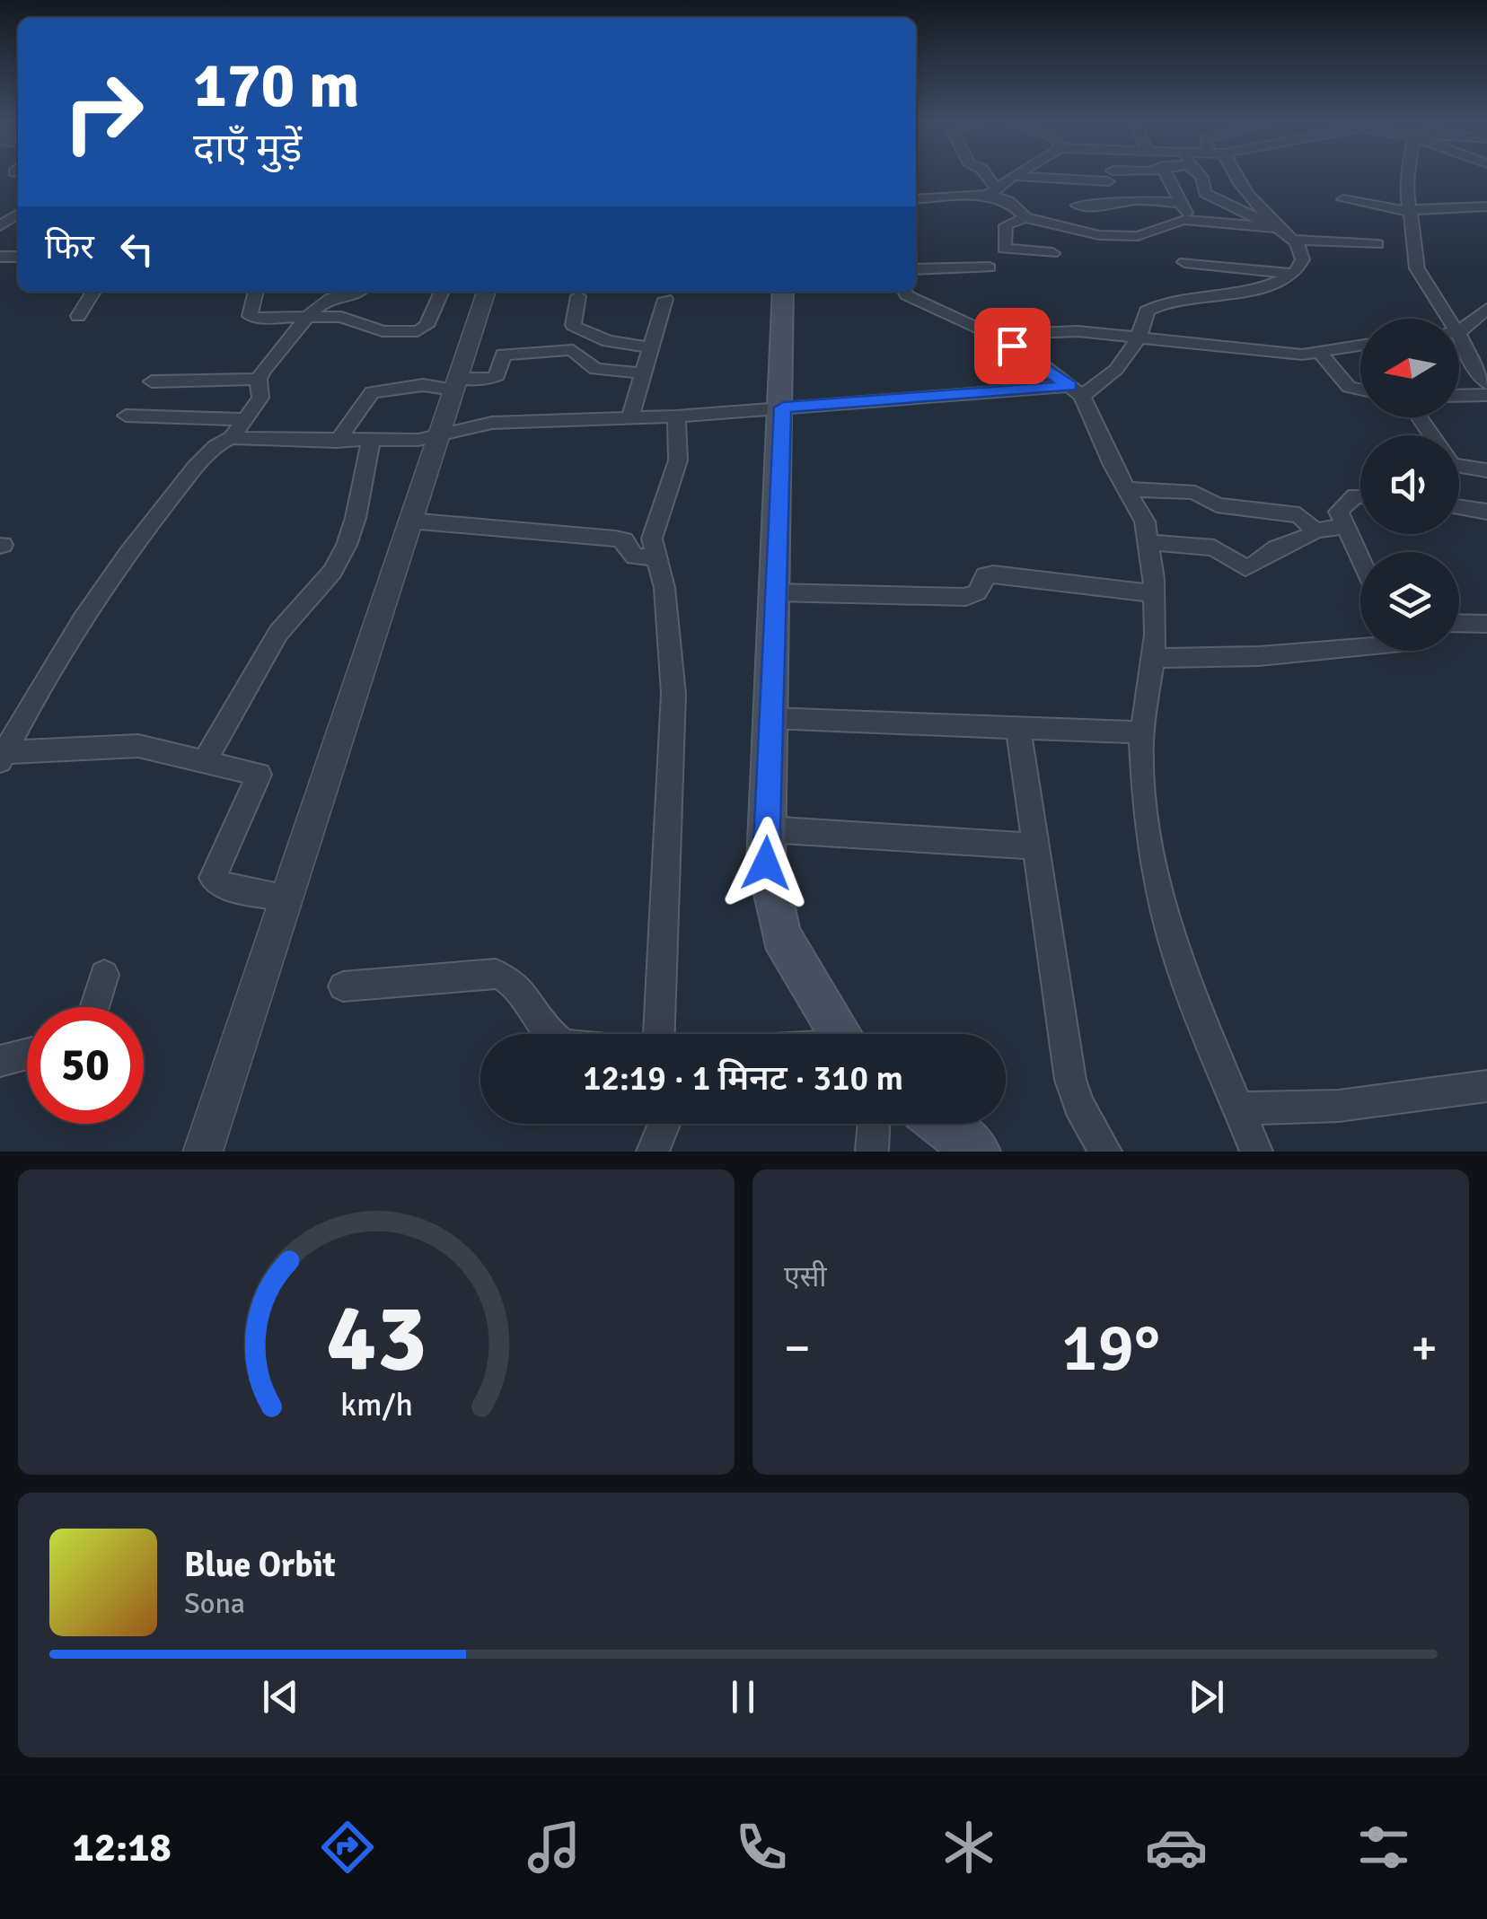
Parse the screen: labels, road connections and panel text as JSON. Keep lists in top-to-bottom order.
{
  "north": "left",
  "page": {
    "turn": ["170 m", "दाएँ मुड़ें"],
    "then": "फिर",
    "limit": "50",
    "trip": "12:19 · 1 मिनट · 310 m",
    "tile": "एसी",
    "heat": ["−", "19°", "+"],
    "song": ["Blue Orbit", "Sona"],
    "tabs": "12:18",
    "gauge": ["43", "km/h"]
  }
}
